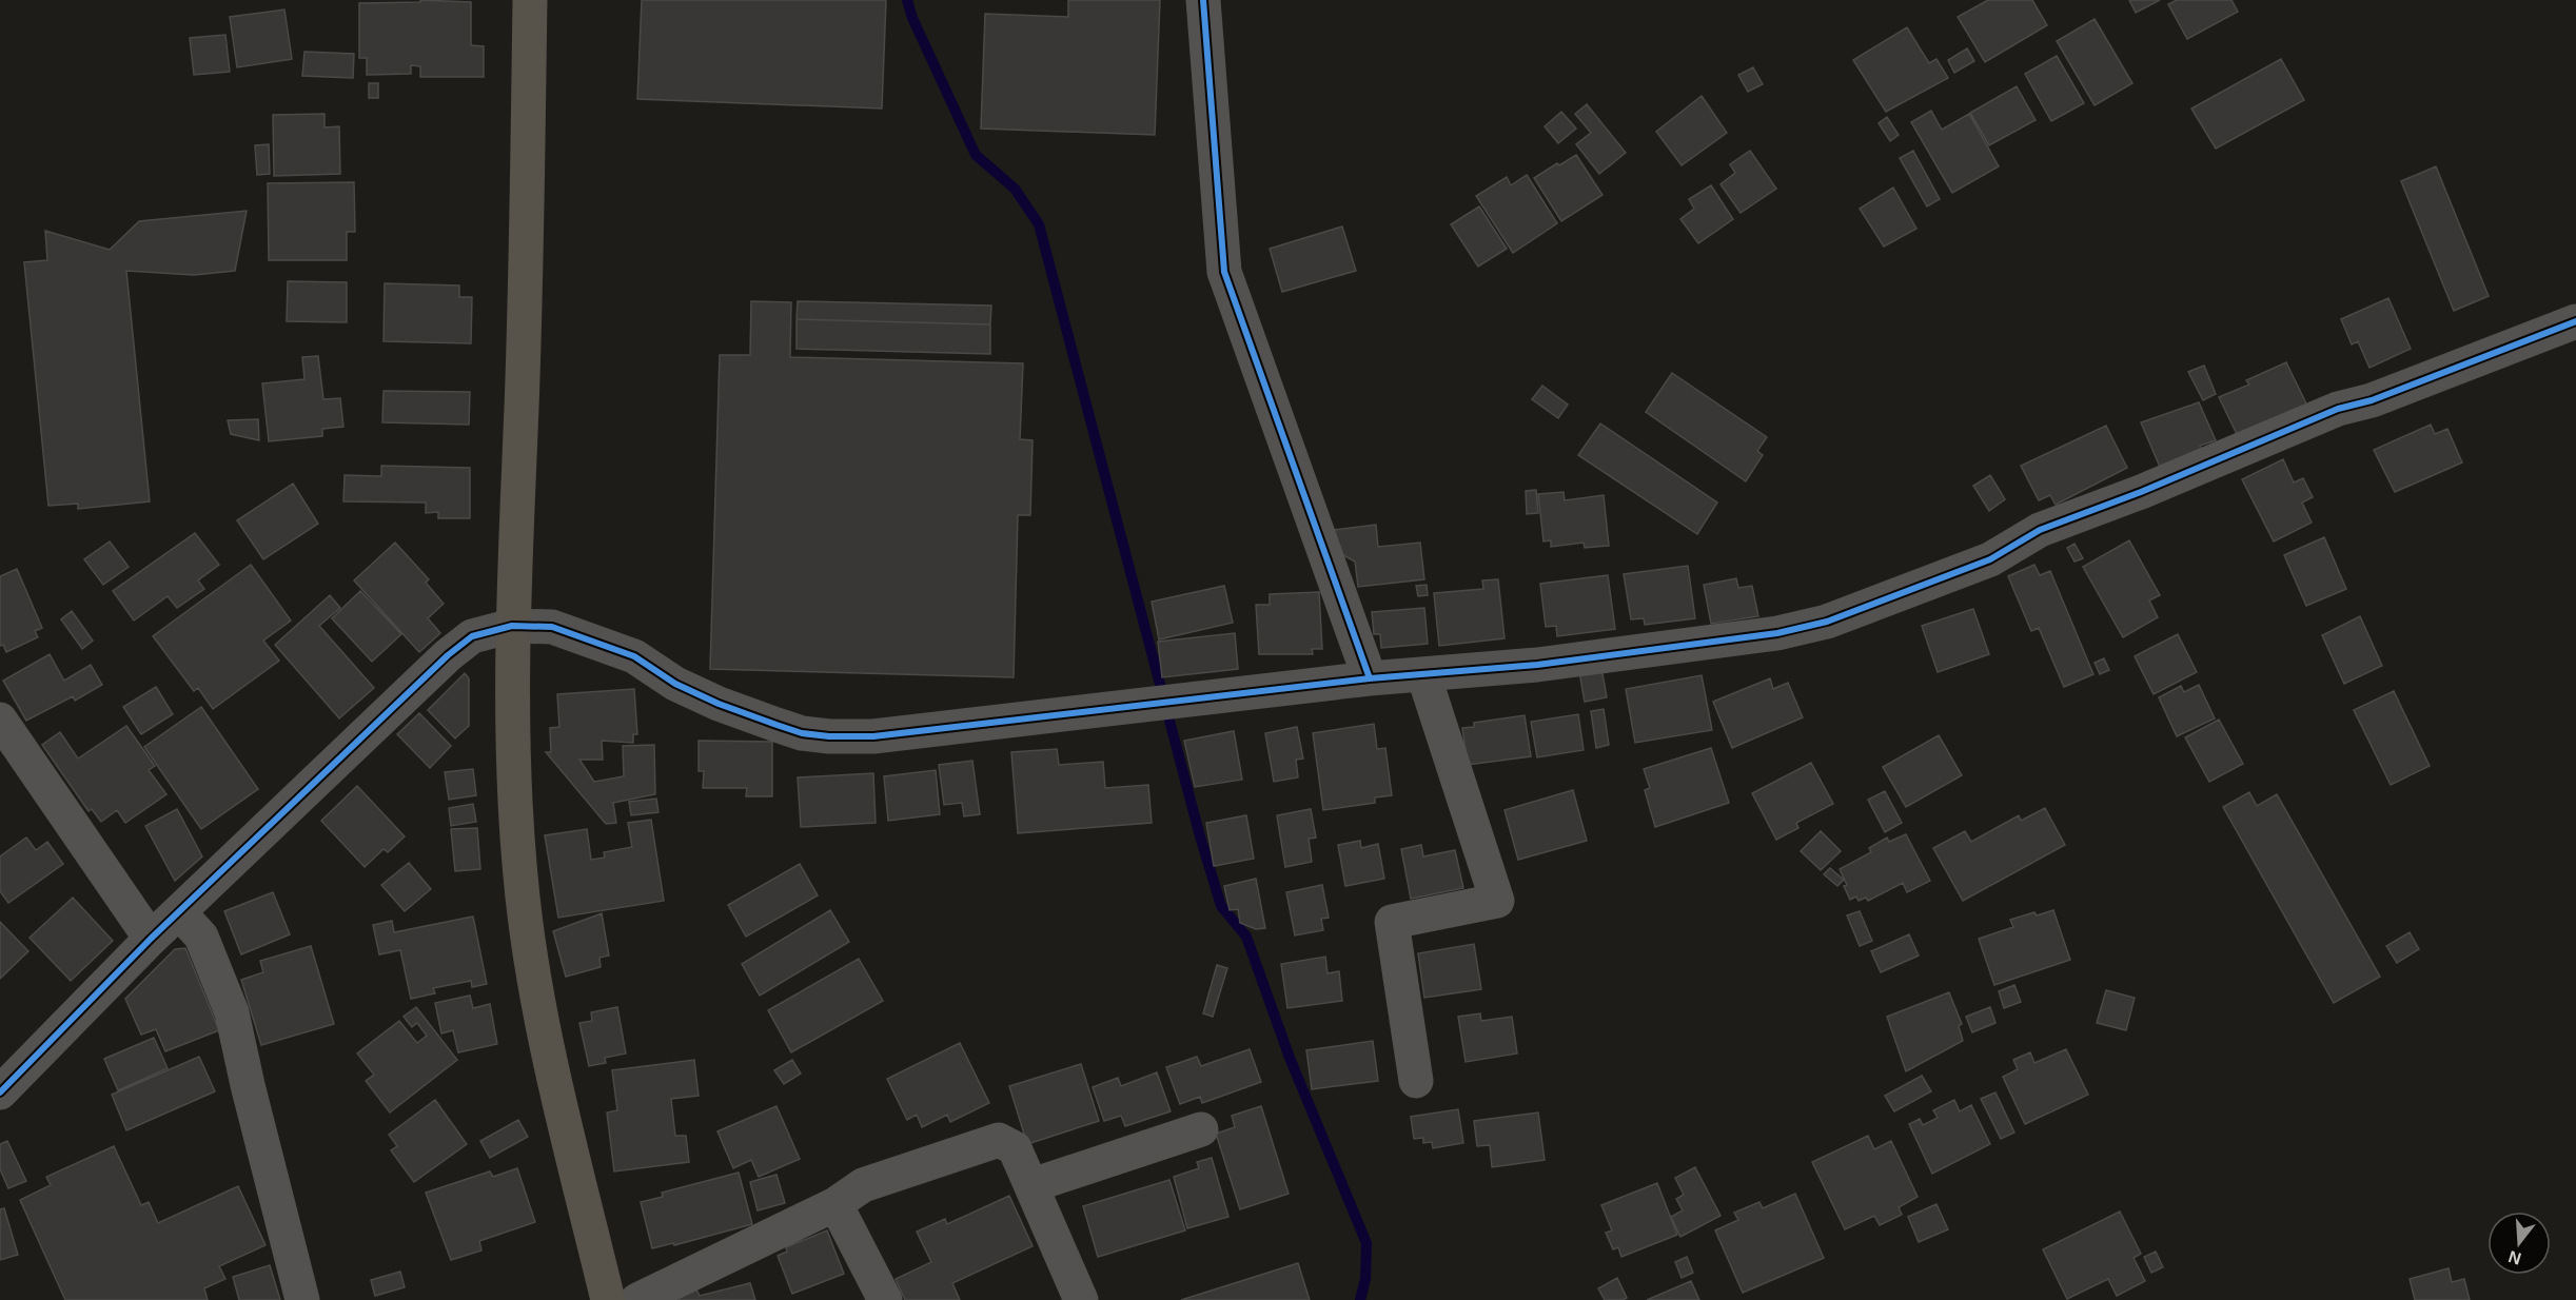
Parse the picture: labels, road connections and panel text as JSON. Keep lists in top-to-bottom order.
{
  "north": "bottom"
}
